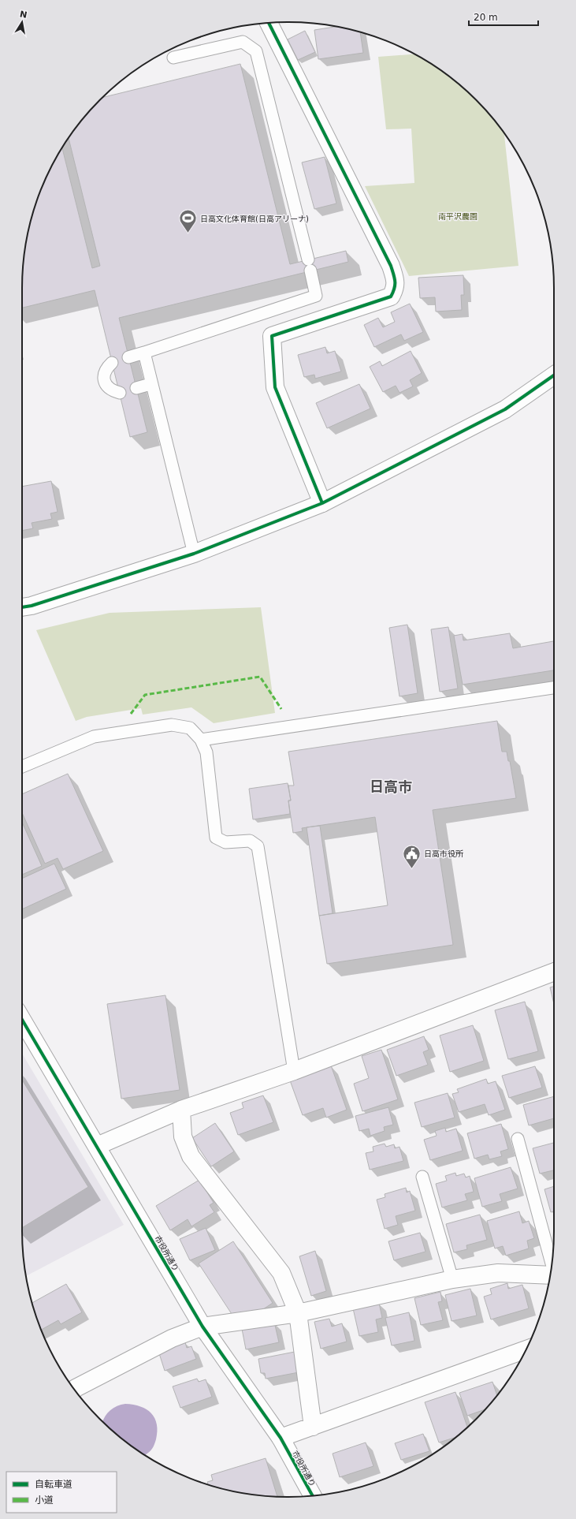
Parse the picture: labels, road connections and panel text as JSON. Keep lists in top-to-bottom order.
{
  "streets": {
    "street": ["市役所通り"]
  },
  "districts": ["日高市"],
  "parks": ["南平沢農園"],
  "places": {
    "sports": ["日高文化体育館(日高アリーナ)"],
    "public building": ["日高市役所"]
  },
  "legend": ["自転車道", "小道"],
  "scale_bar": "20 m",
  "north": "top"
}
